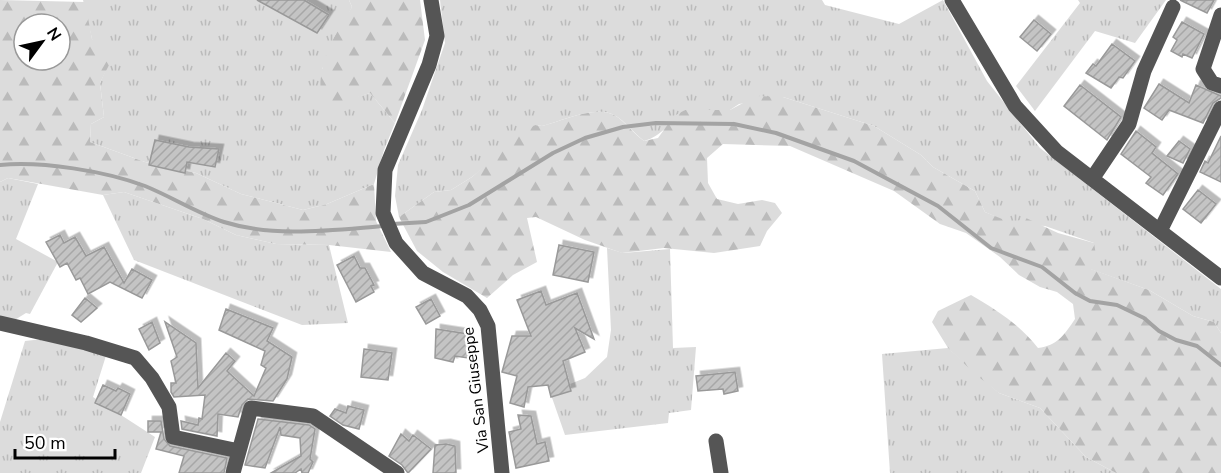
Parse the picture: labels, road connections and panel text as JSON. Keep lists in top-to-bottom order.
{
  "streets": {
    "street": ["Via San Giuseppe"]
  },
  "scale_bar": "50 m",
  "north": "top right"
}
